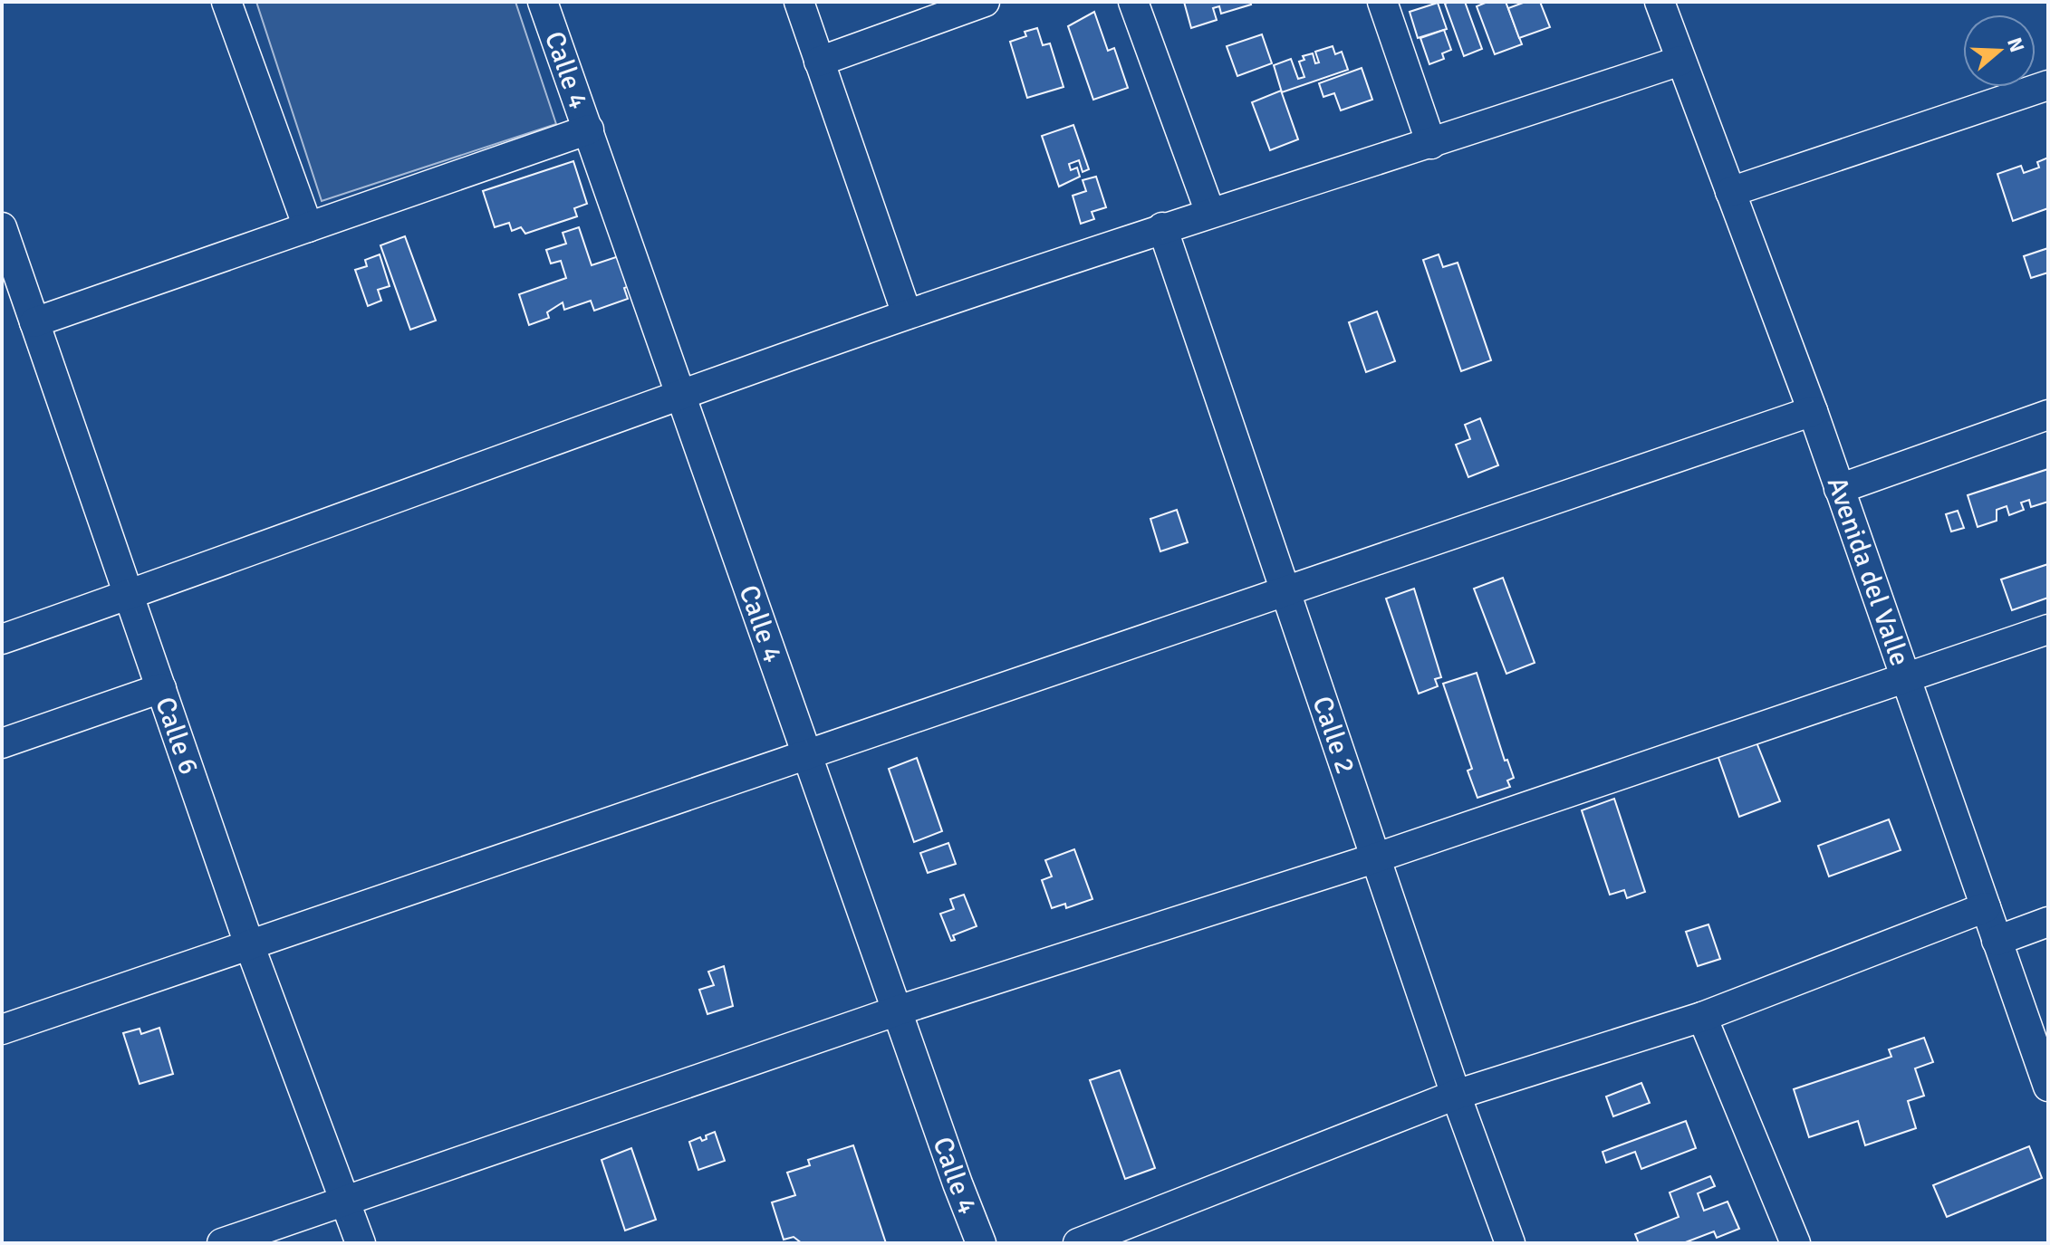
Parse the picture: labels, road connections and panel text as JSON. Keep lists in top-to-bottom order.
{
  "streets": {
    "street": [
      "Calle 4",
      "Avenida del Valle",
      "Calle 6",
      "Calle 2"
    ]
  },
  "north": "right"
}
